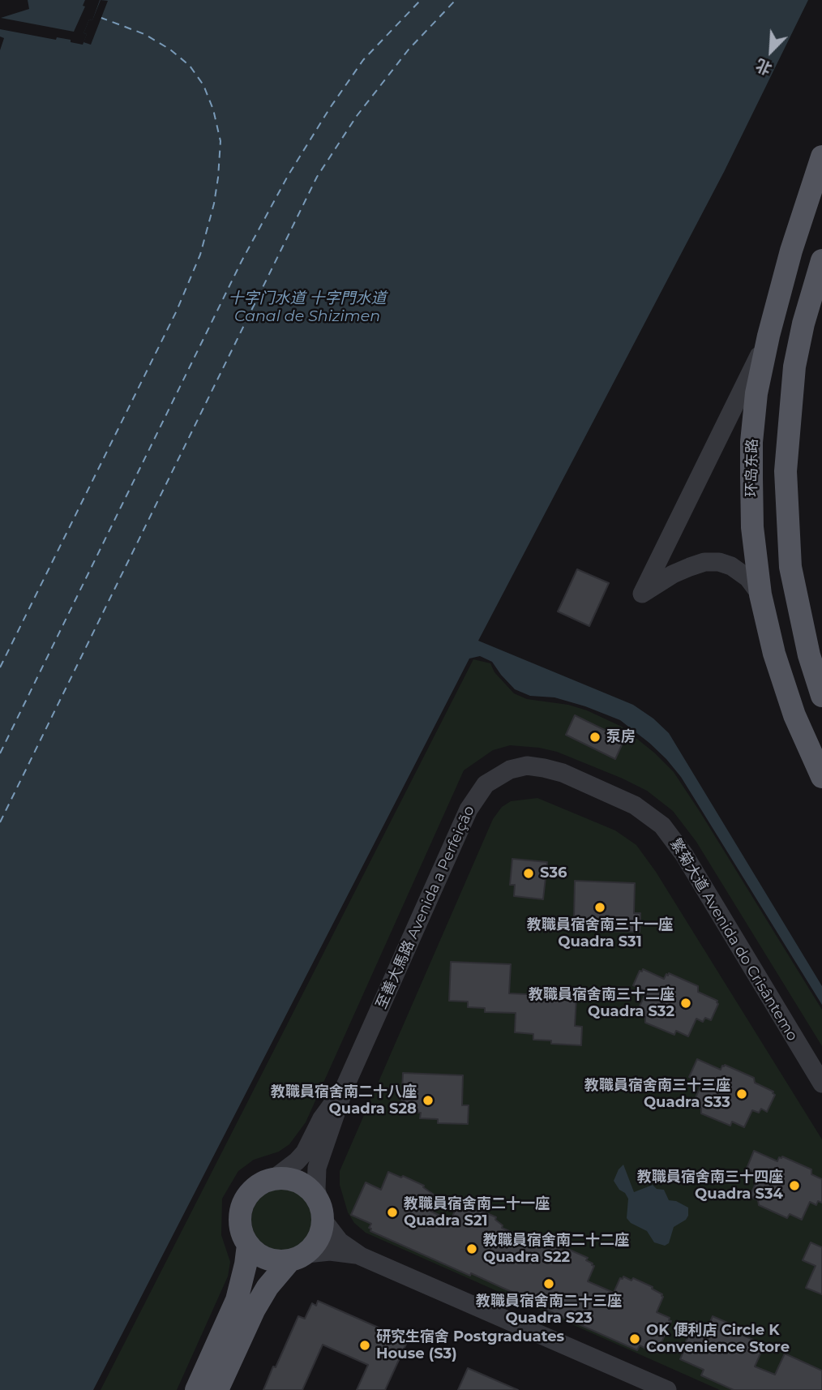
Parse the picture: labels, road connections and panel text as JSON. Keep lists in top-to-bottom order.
{
  "streets": {
    "main road": ["环岛东路"],
    "street": ["至善大馬路 Avenida a Perfeição", "繁菊大道 Avenida do Crisântemo"]
  },
  "crossings": [
    ["至善大馬路 Avenida a Perfeição", "繁菊大道 Avenida do Crisântemo"]
  ],
  "water": ["十字门水道 十字門水道 Canal de Shizimen"],
  "places": [
    "泵房",
    "S36",
    "教職員宿舍南三十一座 Quadra S31",
    "教職員宿舍南三十二座 Quadra S32",
    "教職員宿舍南三十三座 Quadra S33",
    "教職員宿舍南二十八座 Quadra S28",
    "教職員宿舍南三十四座 Quadra S34",
    "教職員宿舍南二十一座 Quadra S21",
    "教職員宿舍南二十二座 Quadra S22",
    "教職員宿舍南二十三座 Quadra S23",
    "OK 便利店 Circle K Convenience Store",
    "研究生宿舍 Postgraduates House (S3)"
  ],
  "north": "bottom left"
}
